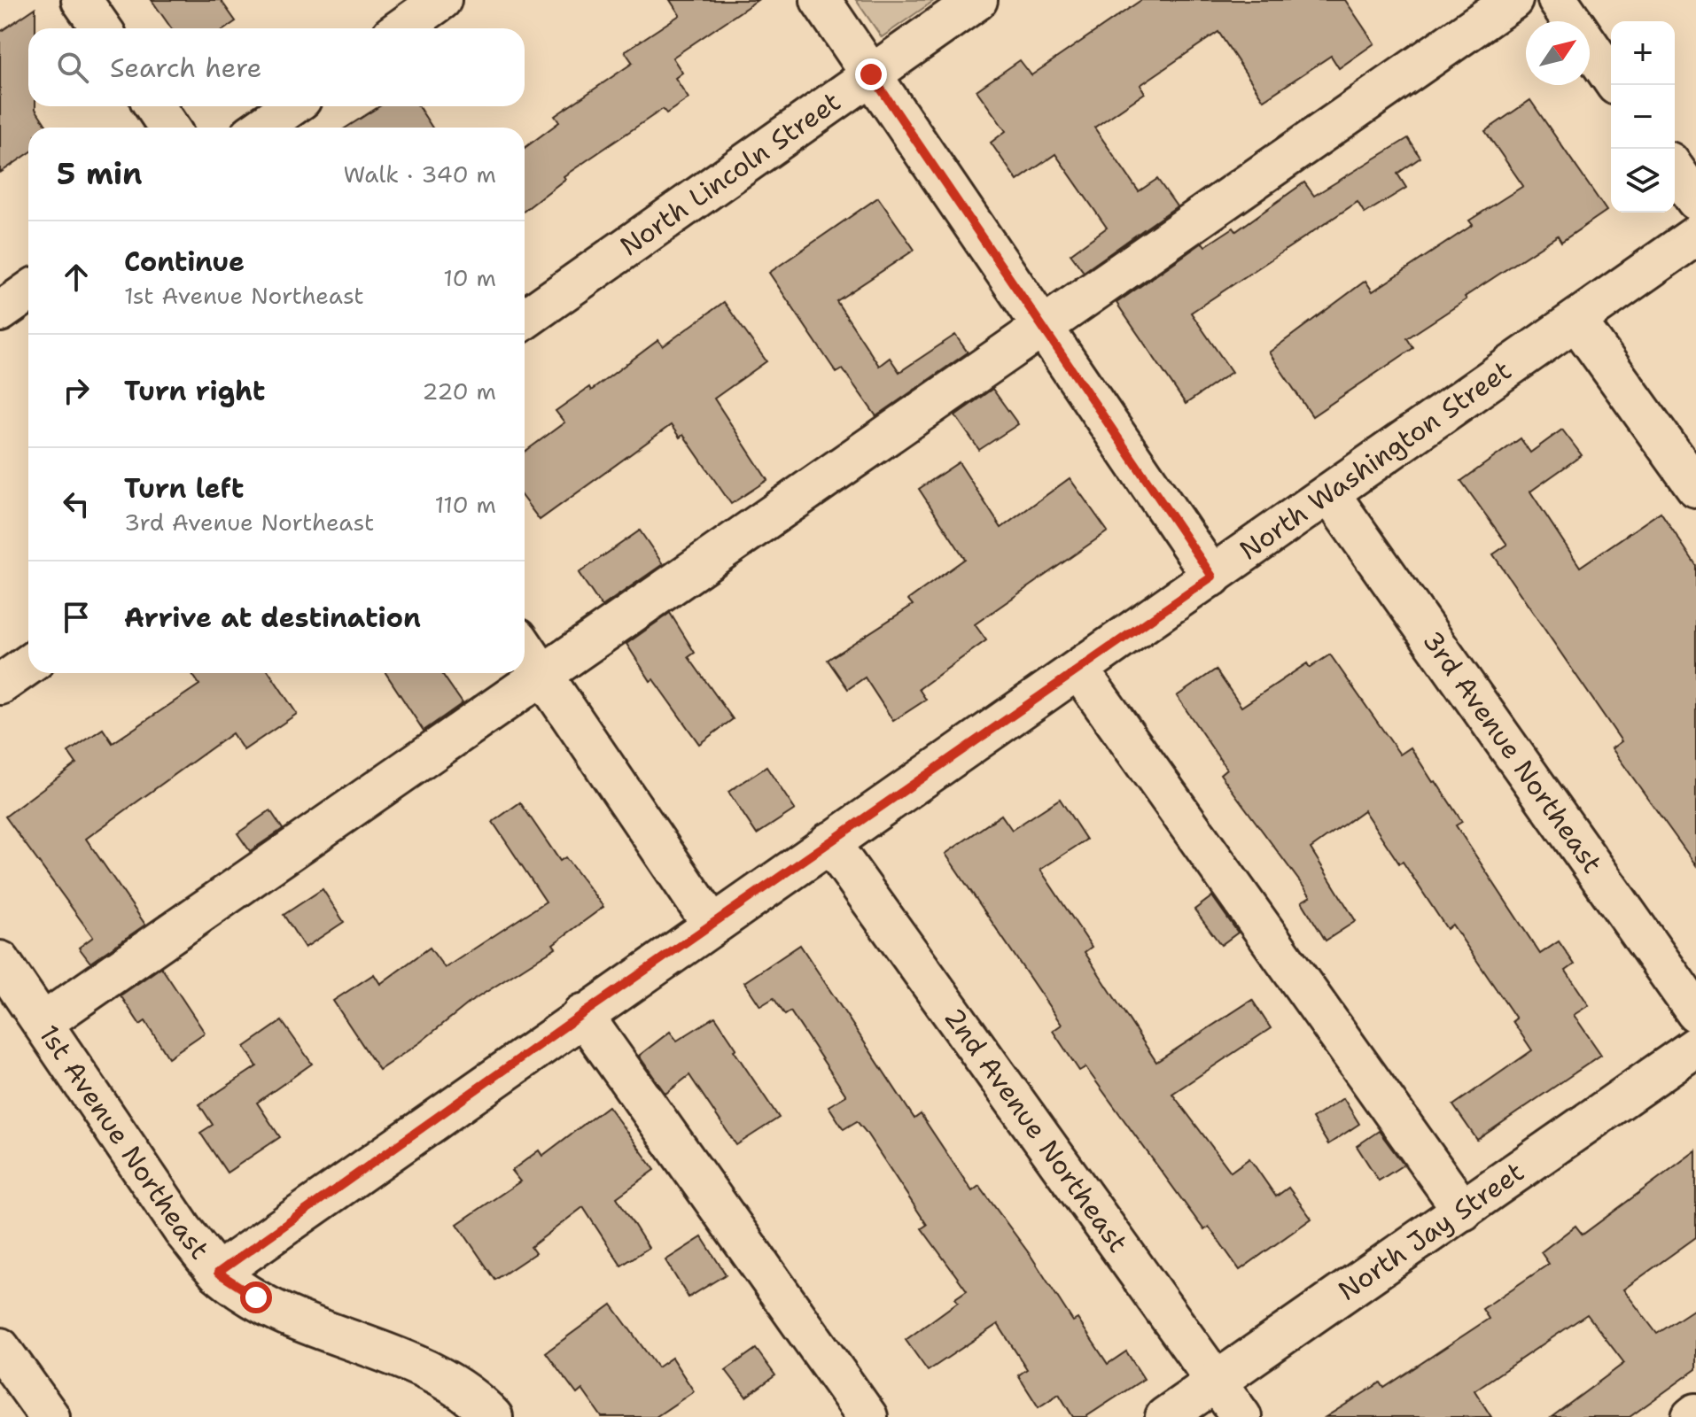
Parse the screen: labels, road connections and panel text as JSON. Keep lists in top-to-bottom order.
{
  "streets": {
    "street": [
      "North Lincoln Street",
      "North Washington Street",
      "3rd Avenue Northeast",
      "2nd Avenue Northeast",
      "1st Avenue Northeast",
      "North Jay Street"
    ]
  },
  "crossings": [
    ["North Washington Street", "3rd Avenue Northeast"],
    ["North Washington Street", "2nd Avenue Northeast"],
    ["North Washington Street", "1st Avenue Northeast"],
    ["2nd Avenue Northeast", "North Jay Street"]
  ],
  "north": "top right",
  "page": {
    "map_buttons": ["+", "−"],
    "search": "Search here",
    "heading": ["5 min", "Walk · 340 m"],
    "list": [
      ["Continue", "1st Avenue Northeast", "10 m"],
      ["Turn right", "220 m"],
      ["Turn left", "3rd Avenue Northeast", "110 m"],
      "Arrive at destination"
    ]
  }
}
